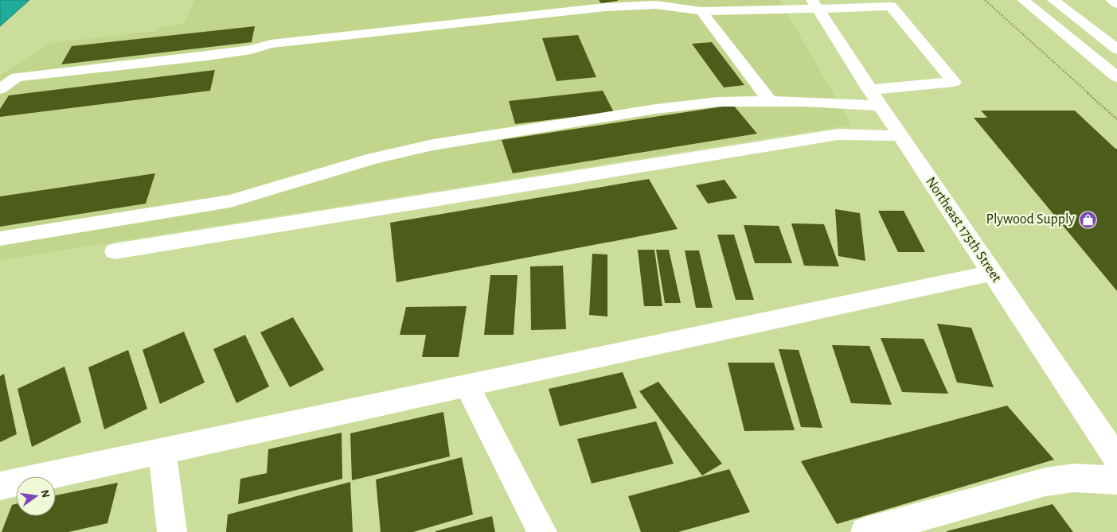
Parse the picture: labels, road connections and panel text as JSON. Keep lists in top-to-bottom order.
{
  "streets": {
    "street": ["Northeast 175th Street"]
  },
  "places": {
    "shop": ["Plywood Supply"]
  },
  "north": "right"
}
